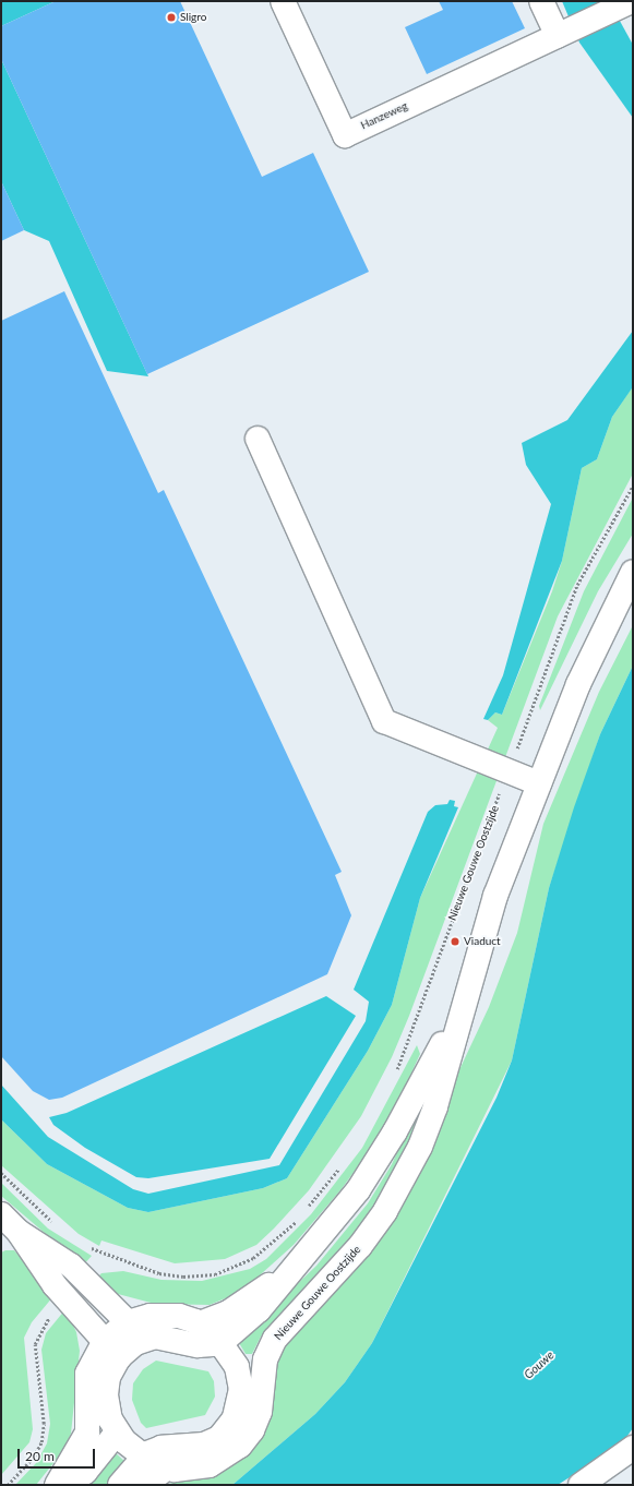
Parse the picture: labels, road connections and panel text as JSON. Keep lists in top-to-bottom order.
{
  "streets": {
    "main road": ["Hanzeweg", "Nieuwe Gouwe Oostzijde"]
  },
  "water": ["Gouwe"],
  "places": ["Sligro", "Viaduct"],
  "scale_bar": "20 m"
}
